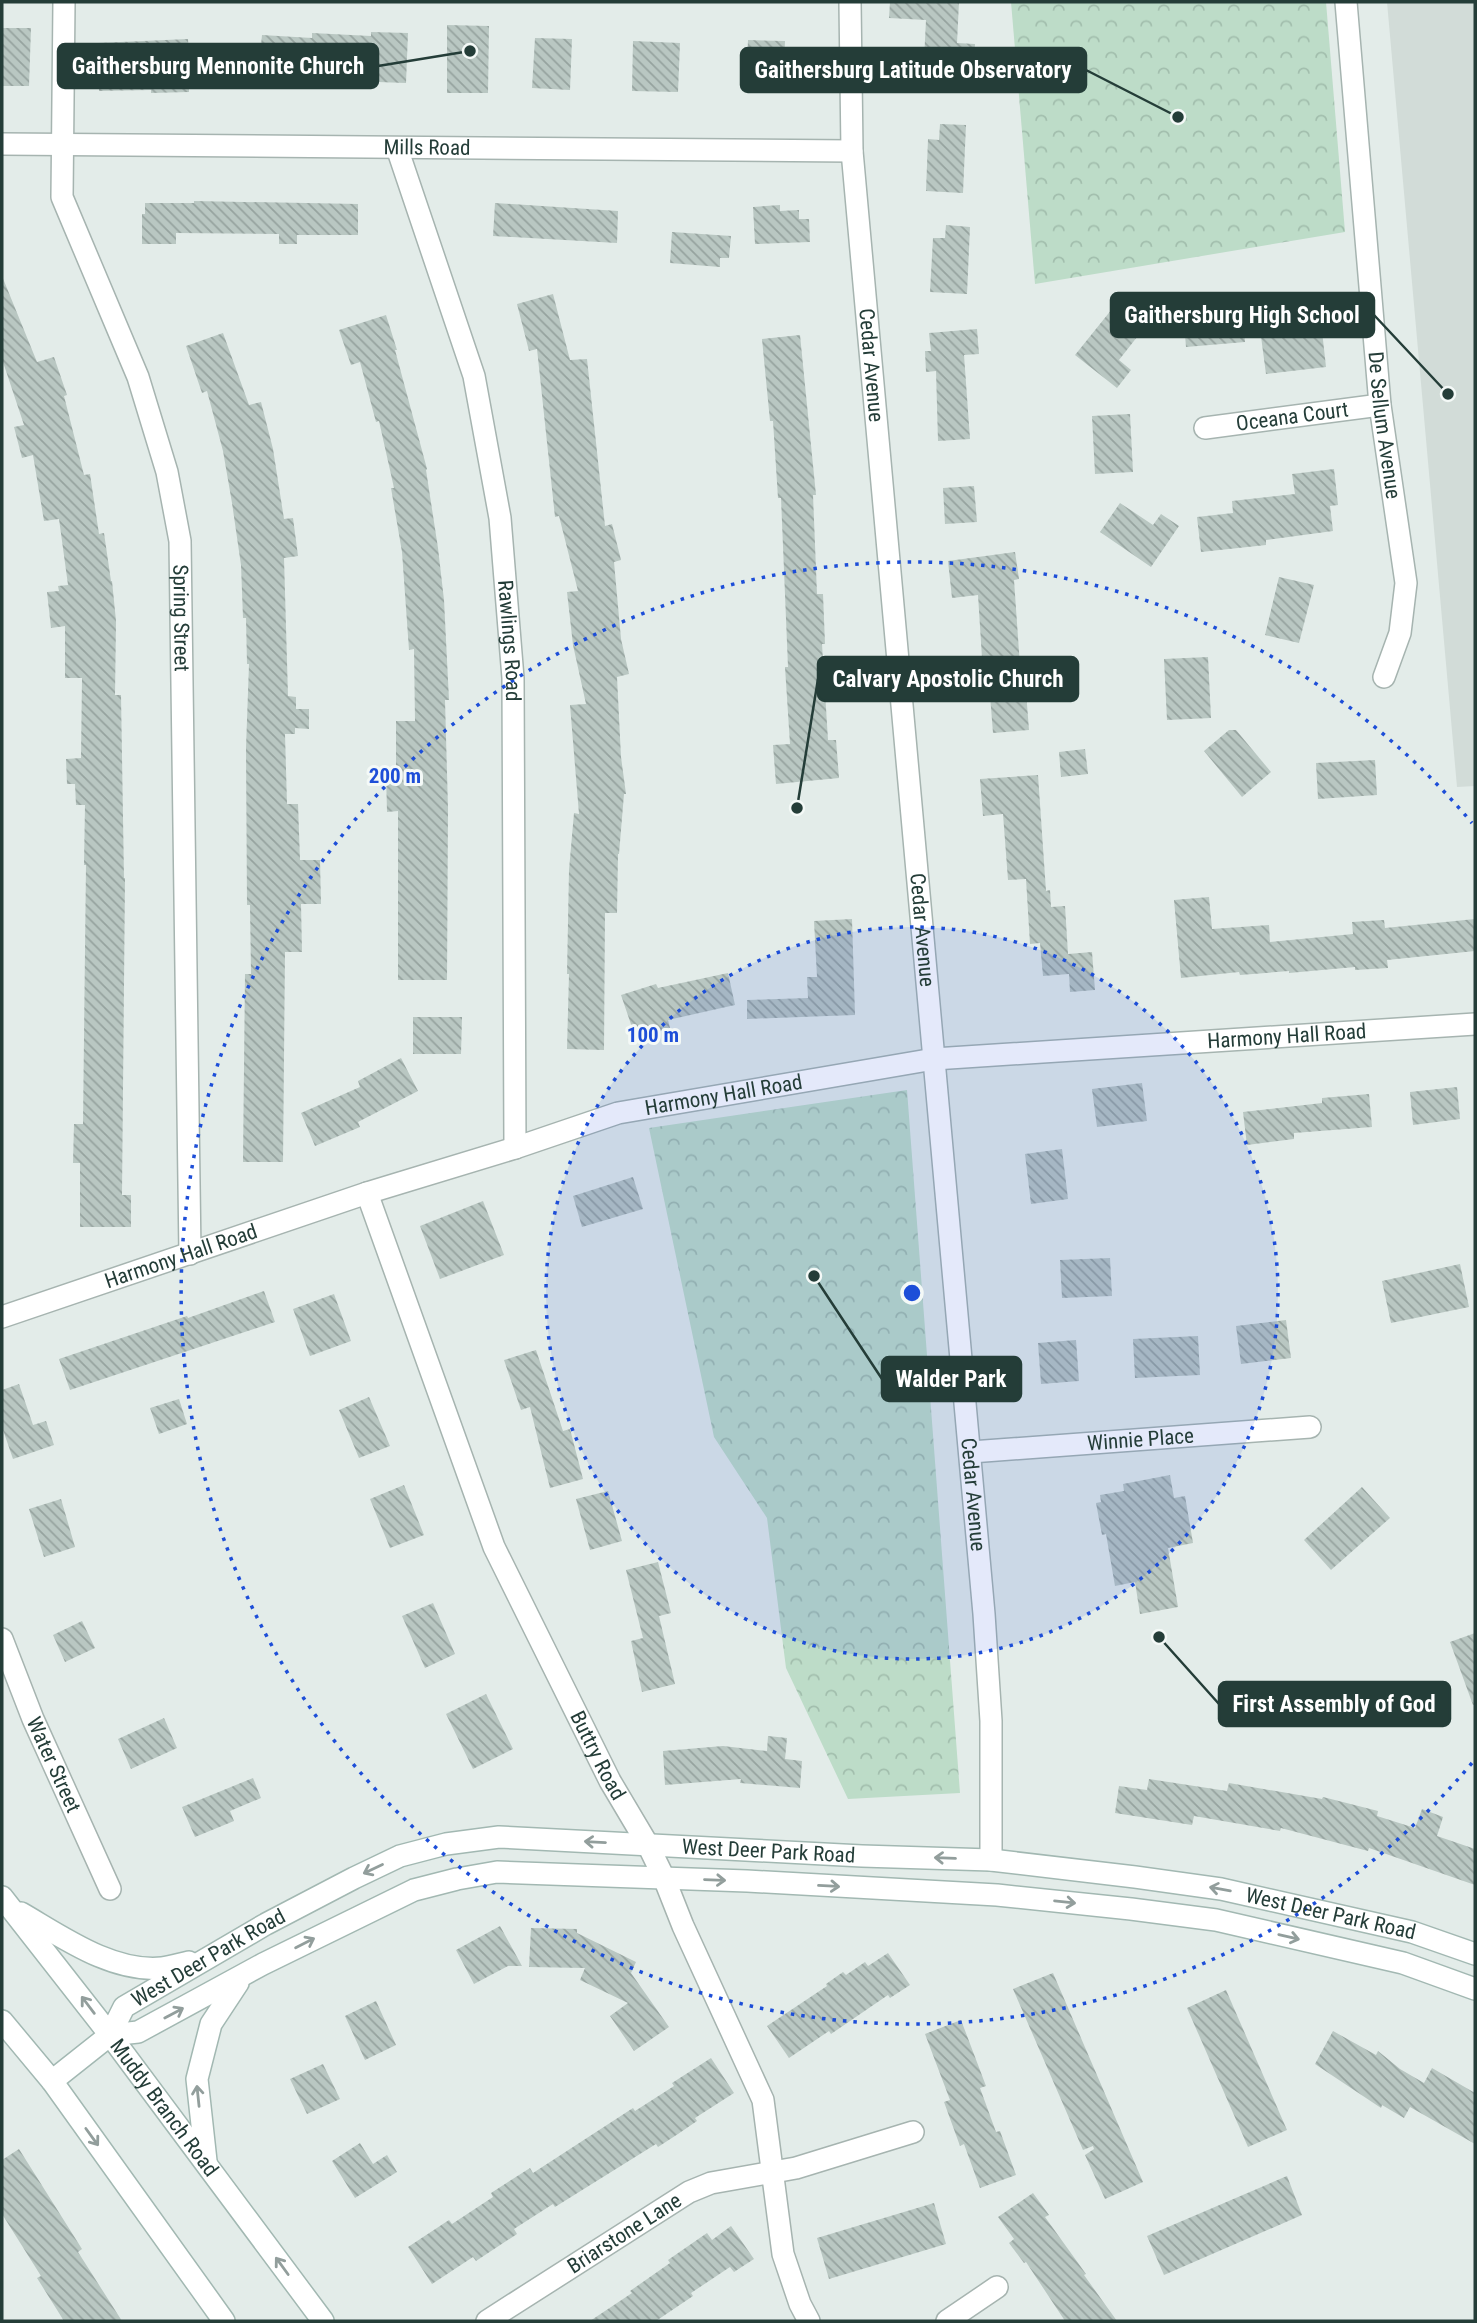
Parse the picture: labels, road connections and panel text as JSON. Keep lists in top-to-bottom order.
{
  "streets": {
    "street": [
      "Mills Road",
      "Cedar Avenue",
      "Oceana Court",
      "De Sellum Avenue",
      "Spring Street",
      "Rawlings Road",
      "Harmony Hall Road",
      "Winnie Place",
      "Buttry Road",
      "Water Street",
      "West Deer Park Road",
      "Muddy Branch Road",
      "Briarstone Lane"
    ]
  },
  "crossings": [
    ["Mills Road", "Cedar Avenue"],
    ["Mills Road", "Spring Street"],
    ["Mills Road", "Rawlings Road"],
    ["Cedar Avenue", "Harmony Hall Road"],
    ["Cedar Avenue", "Winnie Place"],
    ["Cedar Avenue", "West Deer Park Road"],
    ["Oceana Court", "De Sellum Avenue"],
    ["Spring Street", "Harmony Hall Road"],
    ["Rawlings Road", "Harmony Hall Road"],
    ["Harmony Hall Road", "Buttry Road"],
    ["Buttry Road", "West Deer Park Road"],
    ["Buttry Road", "Briarstone Lane"],
    ["West Deer Park Road", "Muddy Branch Road"]
  ],
  "places": [
    "Gaithersburg Mennonite Church",
    "Gaithersburg Latitude Observatory",
    "Gaithersburg High School",
    "Calvary Apostolic Church",
    "Walder Park",
    "First Assembly of God"
  ],
  "rings": ["200 m", "100 m"]
}
